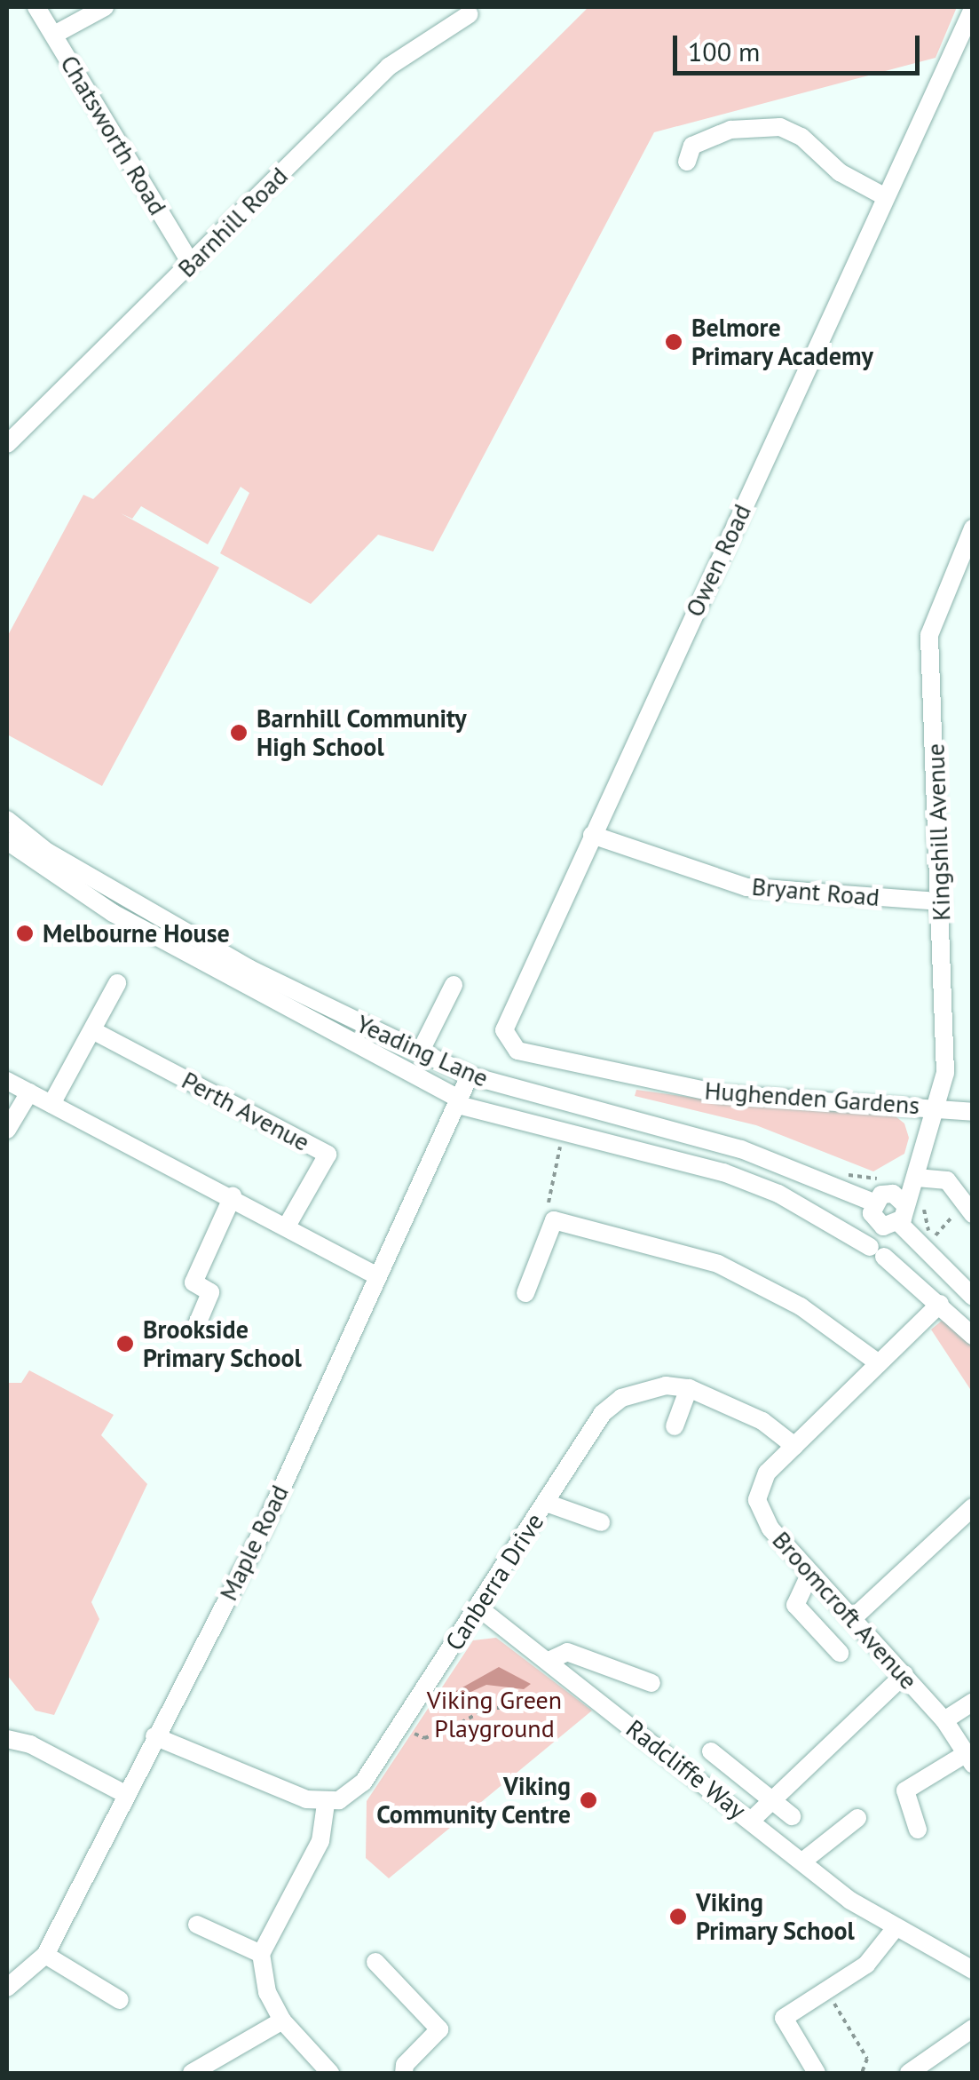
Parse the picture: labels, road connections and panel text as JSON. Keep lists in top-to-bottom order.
{
  "streets": {
    "street": [
      "Chatsworth Road",
      "Barnhill Road",
      "Owen Road",
      "Kingshill Avenue",
      "Bryant Road",
      "Yeading Lane",
      "Hughenden Gardens",
      "Perth Avenue",
      "Maple Road",
      "Canberra Drive",
      "Broomcroft Avenue",
      "Radcliffe Way"
    ]
  },
  "crossings": [
    ["Chatsworth Road", "Barnhill Road"],
    ["Owen Road", "Bryant Road"],
    ["Owen Road", "Hughenden Gardens"],
    ["Kingshill Avenue", "Bryant Road"],
    ["Kingshill Avenue", "Yeading Lane"],
    ["Kingshill Avenue", "Hughenden Gardens"],
    ["Yeading Lane", "Maple Road"],
    ["Canberra Drive", "Broomcroft Avenue"],
    ["Canberra Drive", "Radcliffe Way"]
  ],
  "parks": ["Viking Green Playground"],
  "places": [
    "Belmore Primary Academy",
    "Barnhill Community High School",
    "Melbourne House",
    "Brookside Primary School",
    "Viking Community Centre",
    "Viking Primary School"
  ],
  "scale_bar": "100 m"
}
